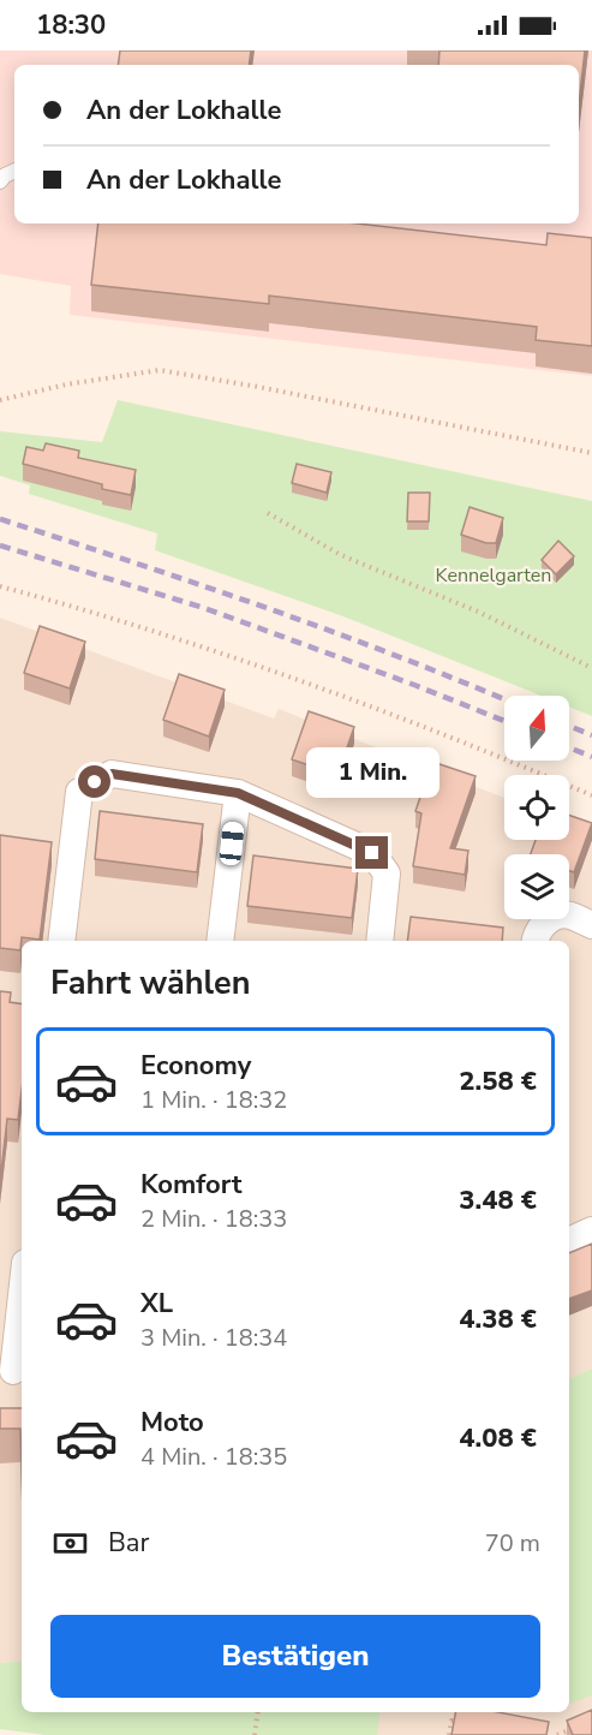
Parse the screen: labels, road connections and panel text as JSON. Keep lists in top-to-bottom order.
{
  "parks": ["Kennelgarten"],
  "north": "top",
  "page": {
    "status": "18:30",
    "banner": ["An der Lokhalle", "An der Lokhalle"],
    "bubble": "1 Min.",
    "heading": "Fahrt wählen",
    "list": [
      {
        "name": "Economy",
        "note": "1 Min. · 18:32",
        "value": "2.58 €"
      },
      {
        "name": "Komfort",
        "note": "2 Min. · 18:33",
        "value": "3.48 €"
      },
      {
        "name": "XL",
        "note": "3 Min. · 18:34",
        "value": "4.38 €"
      },
      {
        "name": "Moto",
        "note": "4 Min. · 18:35",
        "value": "4.08 €"
      }
    ],
    "pay": ["Bar", "70 m"],
    "buttons": "Bestätigen"
  }
}
